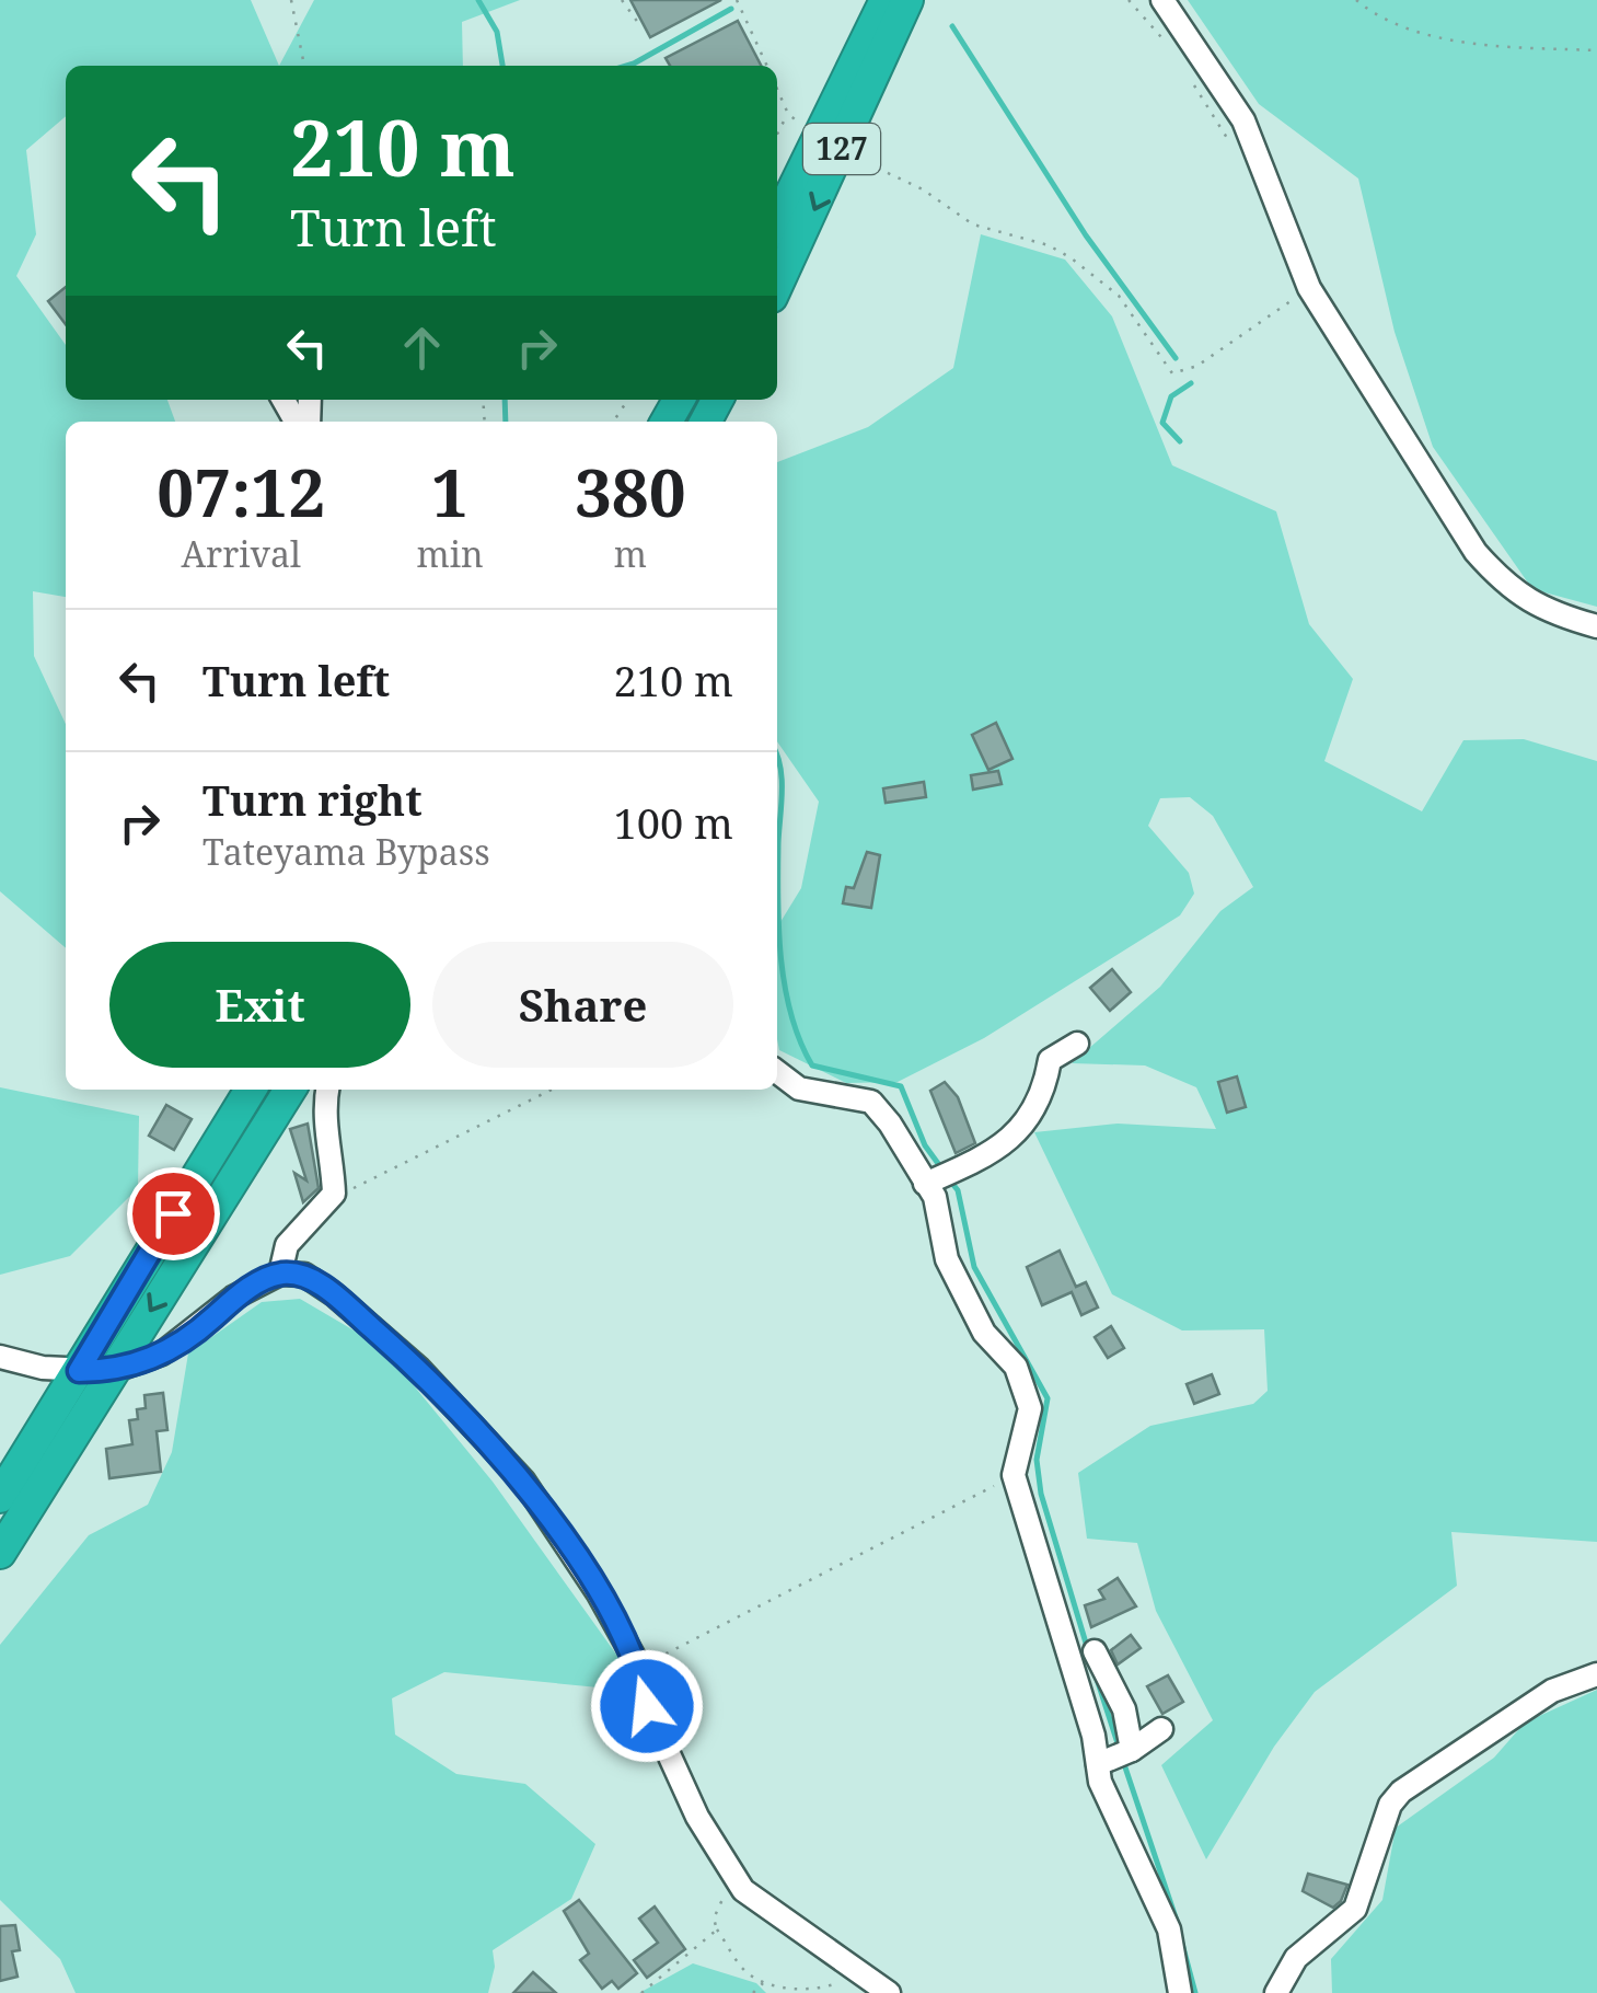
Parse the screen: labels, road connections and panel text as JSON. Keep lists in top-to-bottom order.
{
  "streets": {
    "highway": ["127"]
  },
  "page": {
    "turn": ["210 m", "Turn left"],
    "eta": [
      "07:12",
      "Arrival",
      "1",
      "min",
      "380",
      "m"
    ],
    "list": [
      {
        "name": "Turn left",
        "value": "210 m"
      },
      {
        "name": "Turn right",
        "note": "Tateyama Bypass",
        "value": "100 m"
      }
    ],
    "buttons": ["Exit", "Share"]
  }
}
